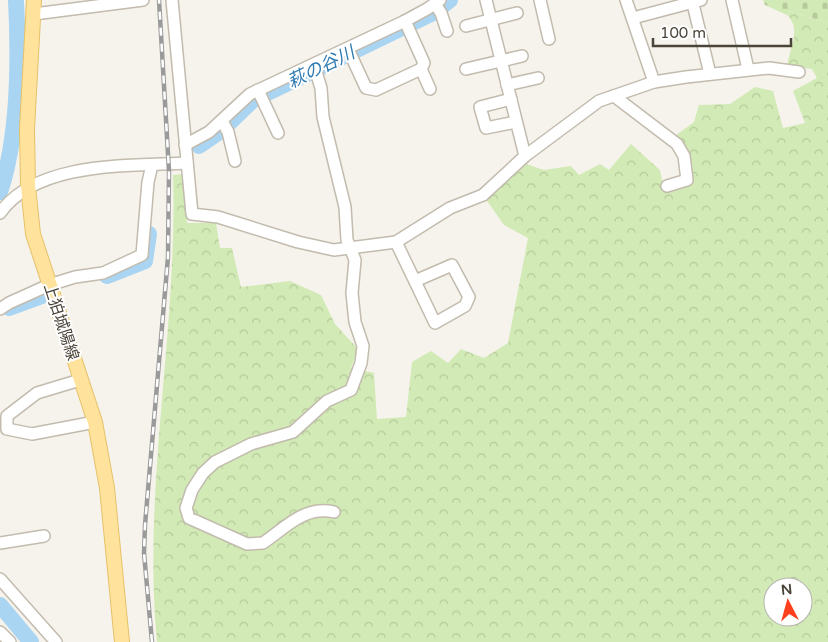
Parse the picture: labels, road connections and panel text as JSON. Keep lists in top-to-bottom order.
{
  "streets": {
    "main road": ["上狛城陽線"]
  },
  "water": ["萩の谷川"],
  "scale_bar": "100 m",
  "north": "top"
}
